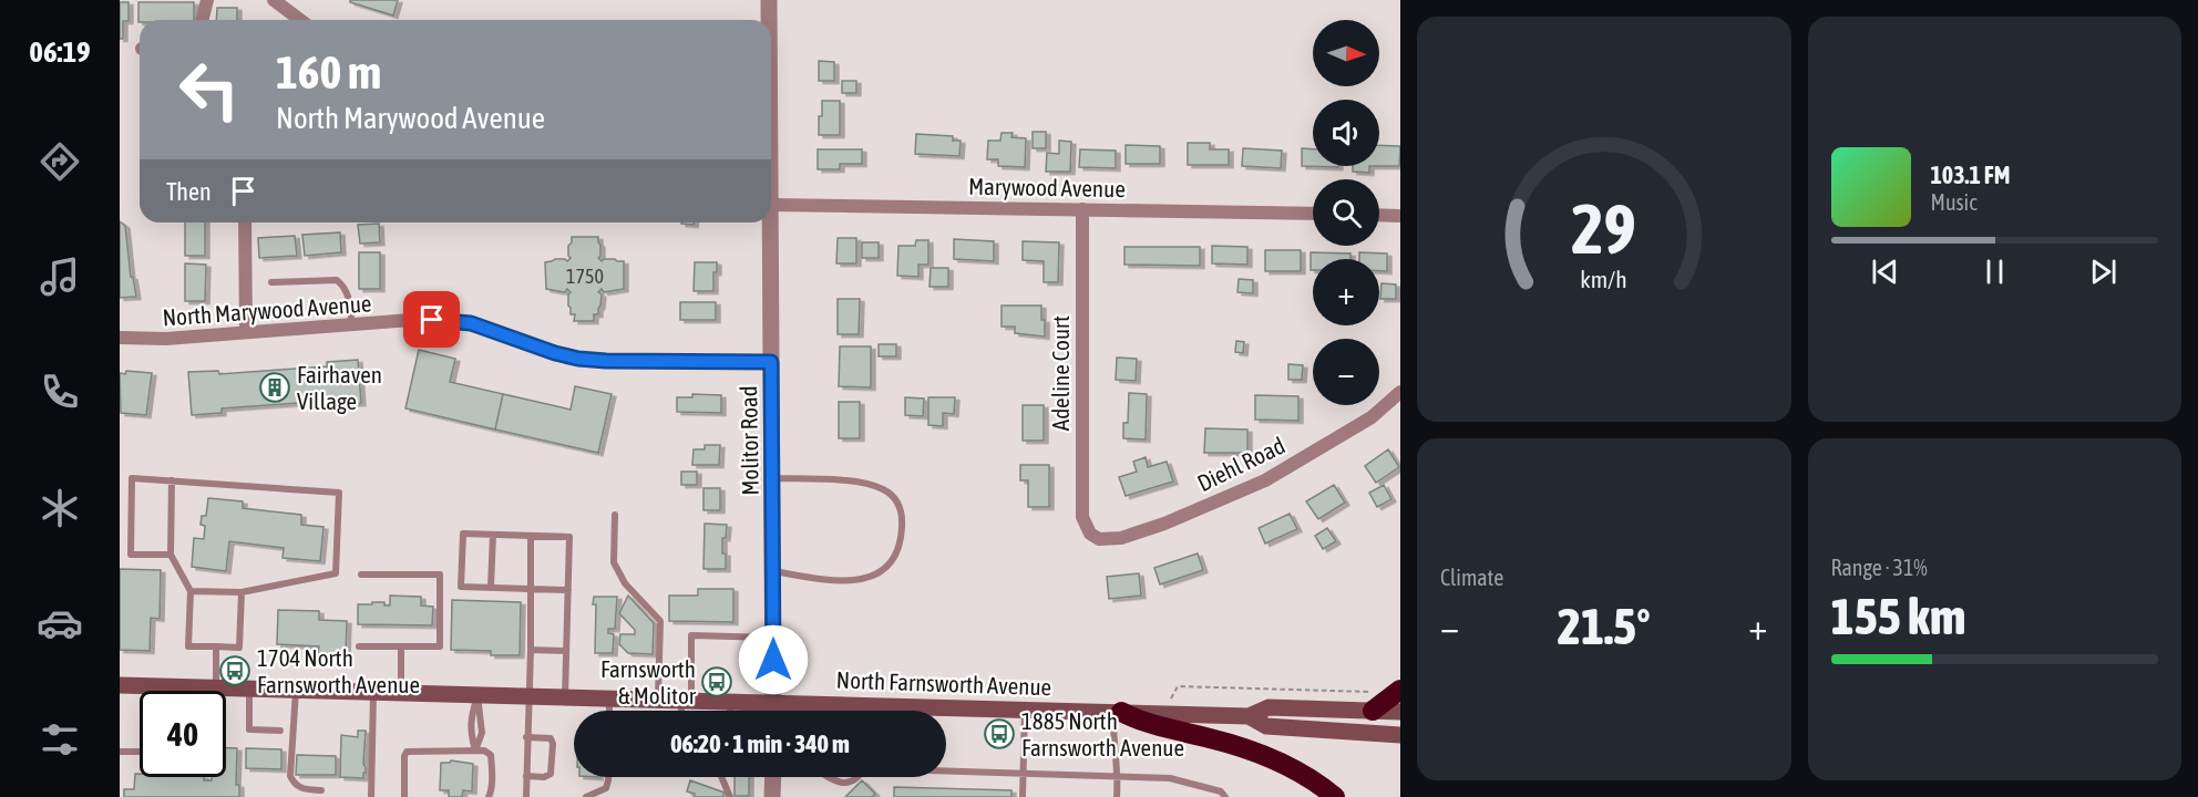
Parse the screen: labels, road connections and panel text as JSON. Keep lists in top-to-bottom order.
{
  "streets": {
    "main road": ["North Farnsworth Avenue"],
    "street": [
      "Marywood Avenue",
      "North Marywood Avenue",
      "Adeline Court",
      "Molitor Road",
      "Diehl Road"
    ]
  },
  "crossings": [
    ["Marywood Avenue", "Adeline Court"],
    ["North Marywood Avenue", "Molitor Road"],
    ["Adeline Court", "Diehl Road"],
    ["Molitor Road", "North Farnsworth Avenue"]
  ],
  "places": {
    "building": ["Fairhaven Village"],
    "bus stop": ["1704 North Farnsworth Avenue", "Farnsworth & Molitor", "1885 North Farnsworth Avenue"]
  },
  "house_numbers": ["1750"],
  "north": "right",
  "page": {
    "tabs": "06:19",
    "map_buttons": ["+", "−"],
    "turn": ["160 m", "North Marywood Avenue"],
    "song": ["103.1 FM", "Music"],
    "then": "Then",
    "tile": [
      "Climate",
      ["Range · 31%", "155 km"]
    ],
    "heat": ["−", "21.5°", "+"],
    "limit": "40",
    "trip": "06:20 · 1 min · 340 m",
    "gauge": ["29", "km/h"]
  }
}
